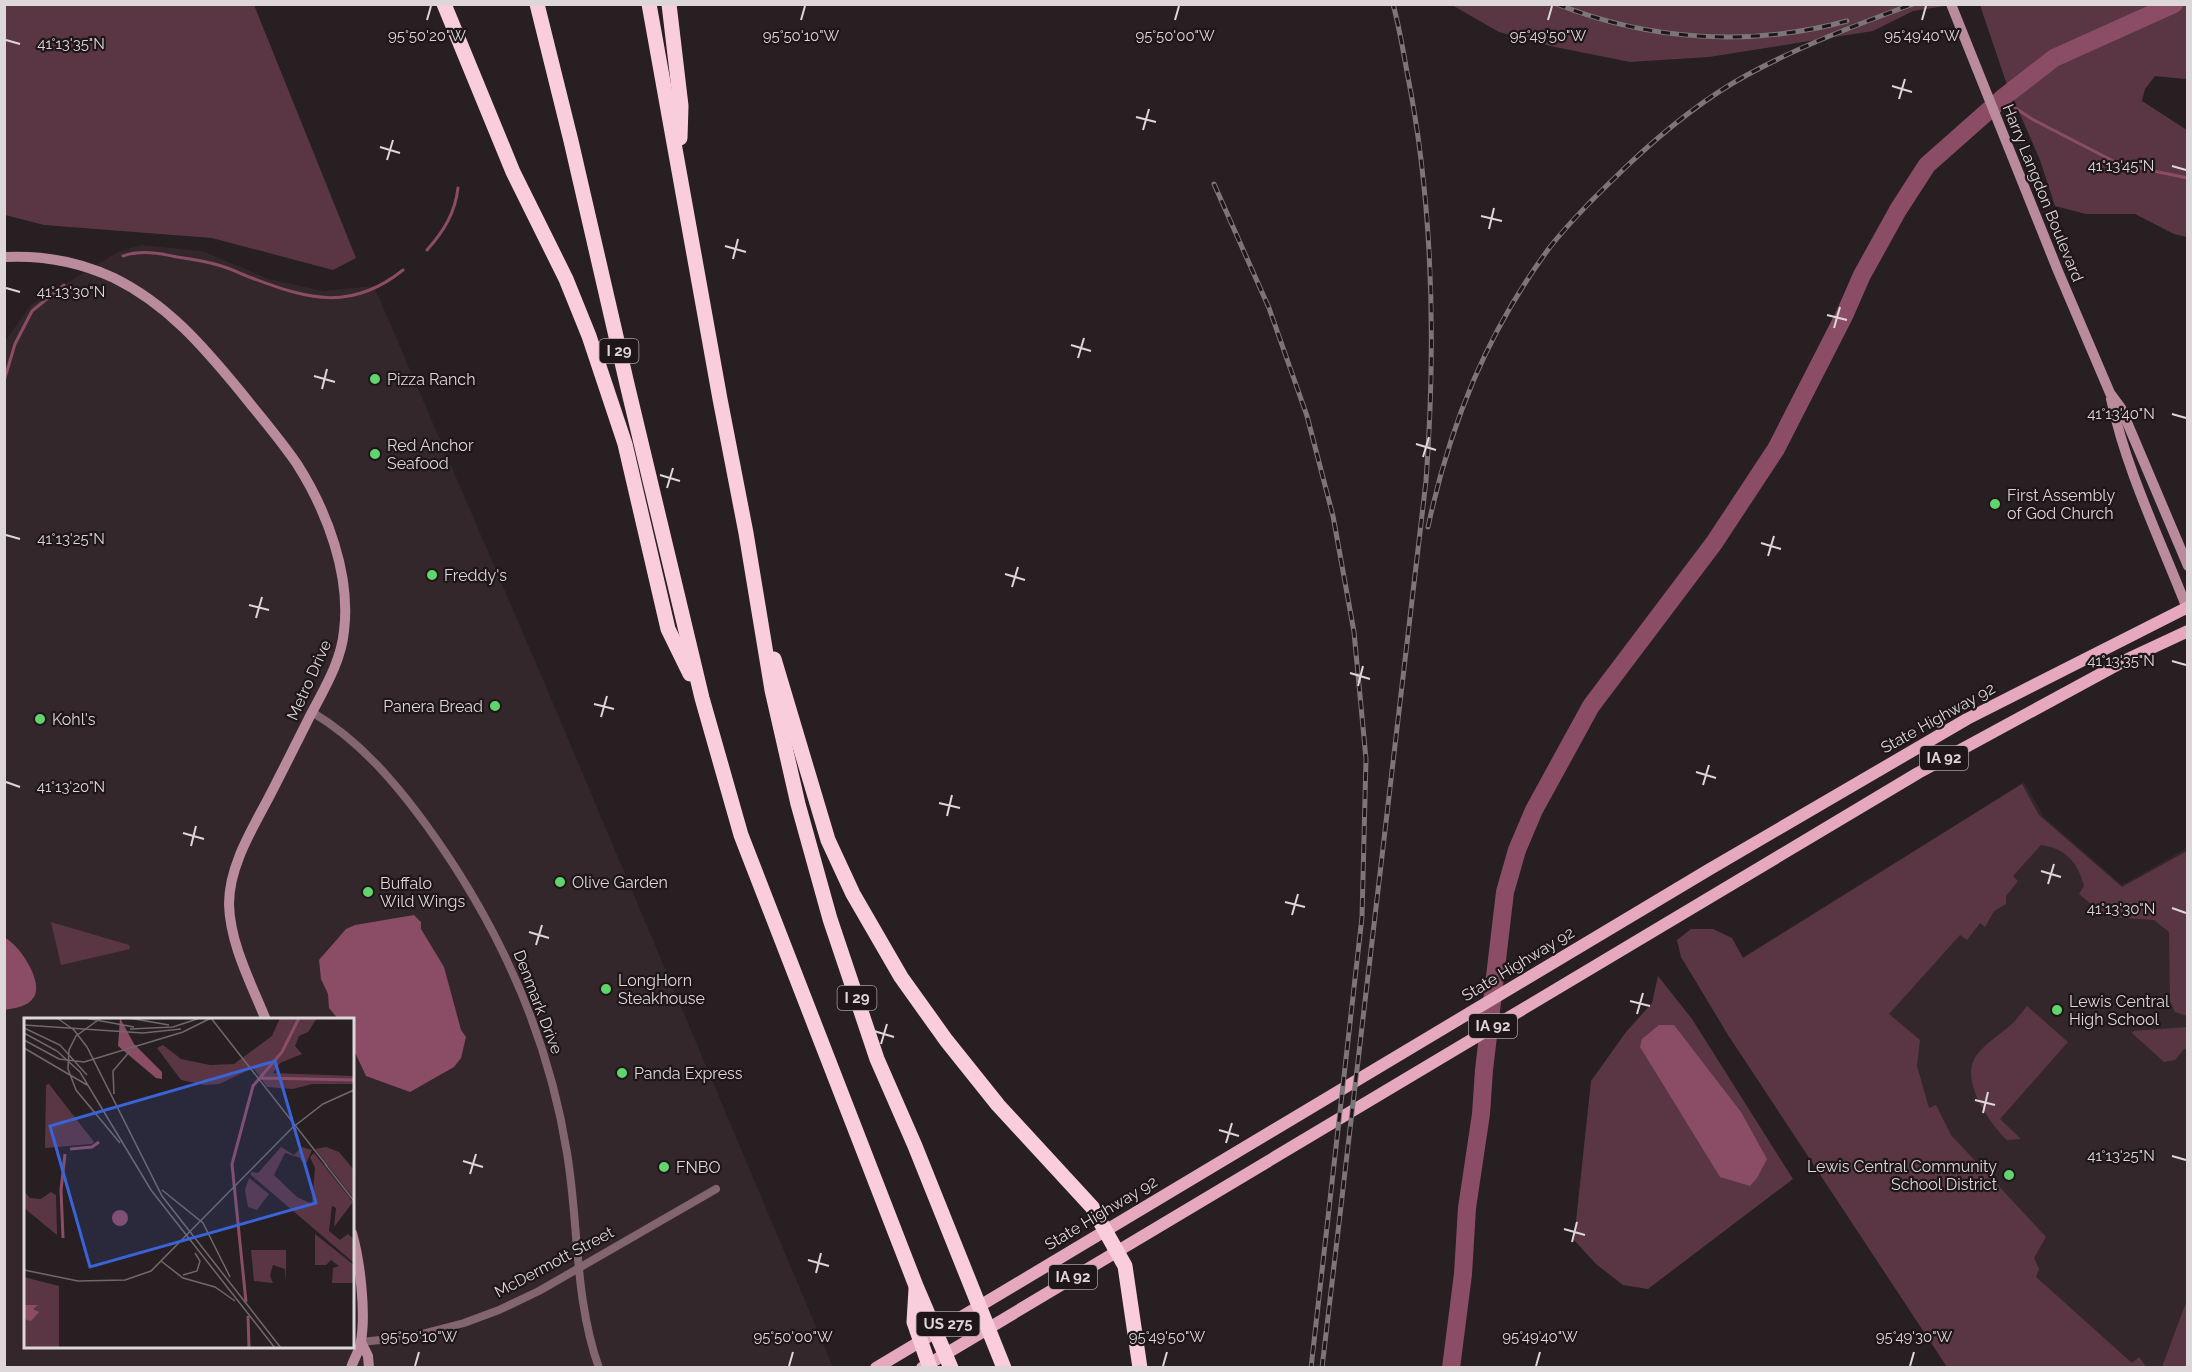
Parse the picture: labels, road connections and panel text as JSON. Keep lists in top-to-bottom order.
{
  "streets": {
    "highway": ["I 29"],
    "main road": ["State Highway 92", "IA 92", "US 275"],
    "street": [
      "Harry Langdon Boulevard",
      "Metro Drive",
      "Denmark Drive",
      "McDermott Street"
    ]
  },
  "crossings": [
    ["Harry Langdon Boulevard", "State Highway 92"],
    ["Metro Drive", "Denmark Drive"],
    ["Denmark Drive", "McDermott Street"]
  ],
  "places": [
    "Pizza Ranch",
    "Red Anchor Seafood",
    "First Assembly of God Church",
    "Freddy's",
    "Panera Bread",
    "Kohl's",
    "Olive Garden",
    "Buffalo Wild Wings",
    "LongHorn Steakhouse",
    "Lewis Central High School",
    "Panda Express",
    "FNBO",
    "Lewis Central Community School District"
  ],
  "coordinates": [
    "95°50'20\"W",
    "95°50'10\"W",
    "95°50'00\"W",
    "95°49'50\"W",
    "95°49'40\"W",
    "41°13'35\"N",
    "41°13'45\"N",
    "41°13'30\"N",
    "41°13'40\"N",
    "41°13'25\"N",
    "41°13'20\"N",
    "95°49'30\"W"
  ]
}
